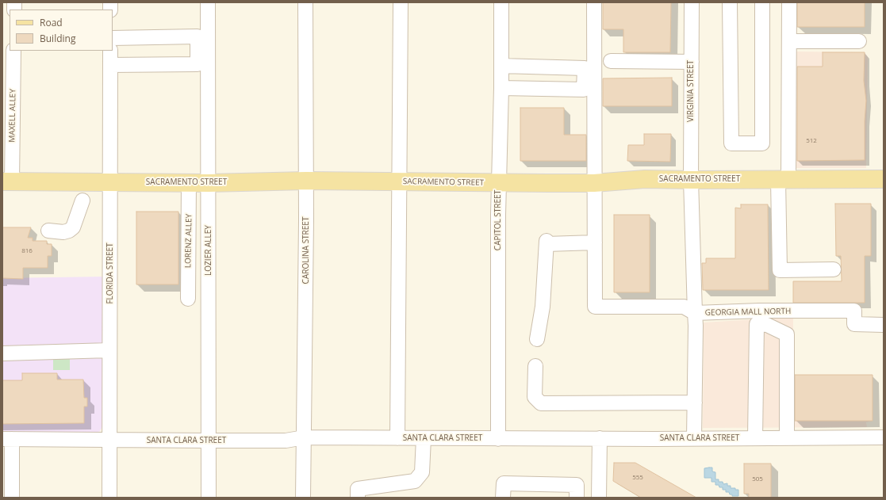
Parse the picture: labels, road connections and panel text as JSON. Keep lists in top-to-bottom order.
{
  "streets": {
    "main road": ["SACRAMENTO STREET"],
    "street": [
      "VIRGINIA STREET",
      "MAXELL ALLEY",
      "CAPITOL STREET",
      "LORENZ ALLEY",
      "LOZIER ALLEY",
      "CAROLINA STREET",
      "FLORIDA STREET",
      "GEORGIA MALL NORTH",
      "SANTA CLARA STREET"
    ]
  },
  "crossings": [
    ["VIRGINIA STREET", "SACRAMENTO STREET"],
    ["VIRGINIA STREET", "GEORGIA MALL NORTH"],
    ["MAXELL ALLEY", "SACRAMENTO STREET"],
    ["SACRAMENTO STREET", "CAPITOL STREET"],
    ["SACRAMENTO STREET", "LORENZ ALLEY"],
    ["SACRAMENTO STREET", "LOZIER ALLEY"],
    ["SACRAMENTO STREET", "CAROLINA STREET"],
    ["SACRAMENTO STREET", "FLORIDA STREET"],
    ["SACRAMENTO STREET", "GEORGIA MALL NORTH"],
    ["CAPITOL STREET", "SANTA CLARA STREET"],
    ["LOZIER ALLEY", "SANTA CLARA STREET"],
    ["CAROLINA STREET", "SANTA CLARA STREET"],
    ["FLORIDA STREET", "SANTA CLARA STREET"]
  ],
  "house_numbers": [
    "512",
    "816",
    "555",
    "505"
  ],
  "legend": ["Road", "Building"]
}
